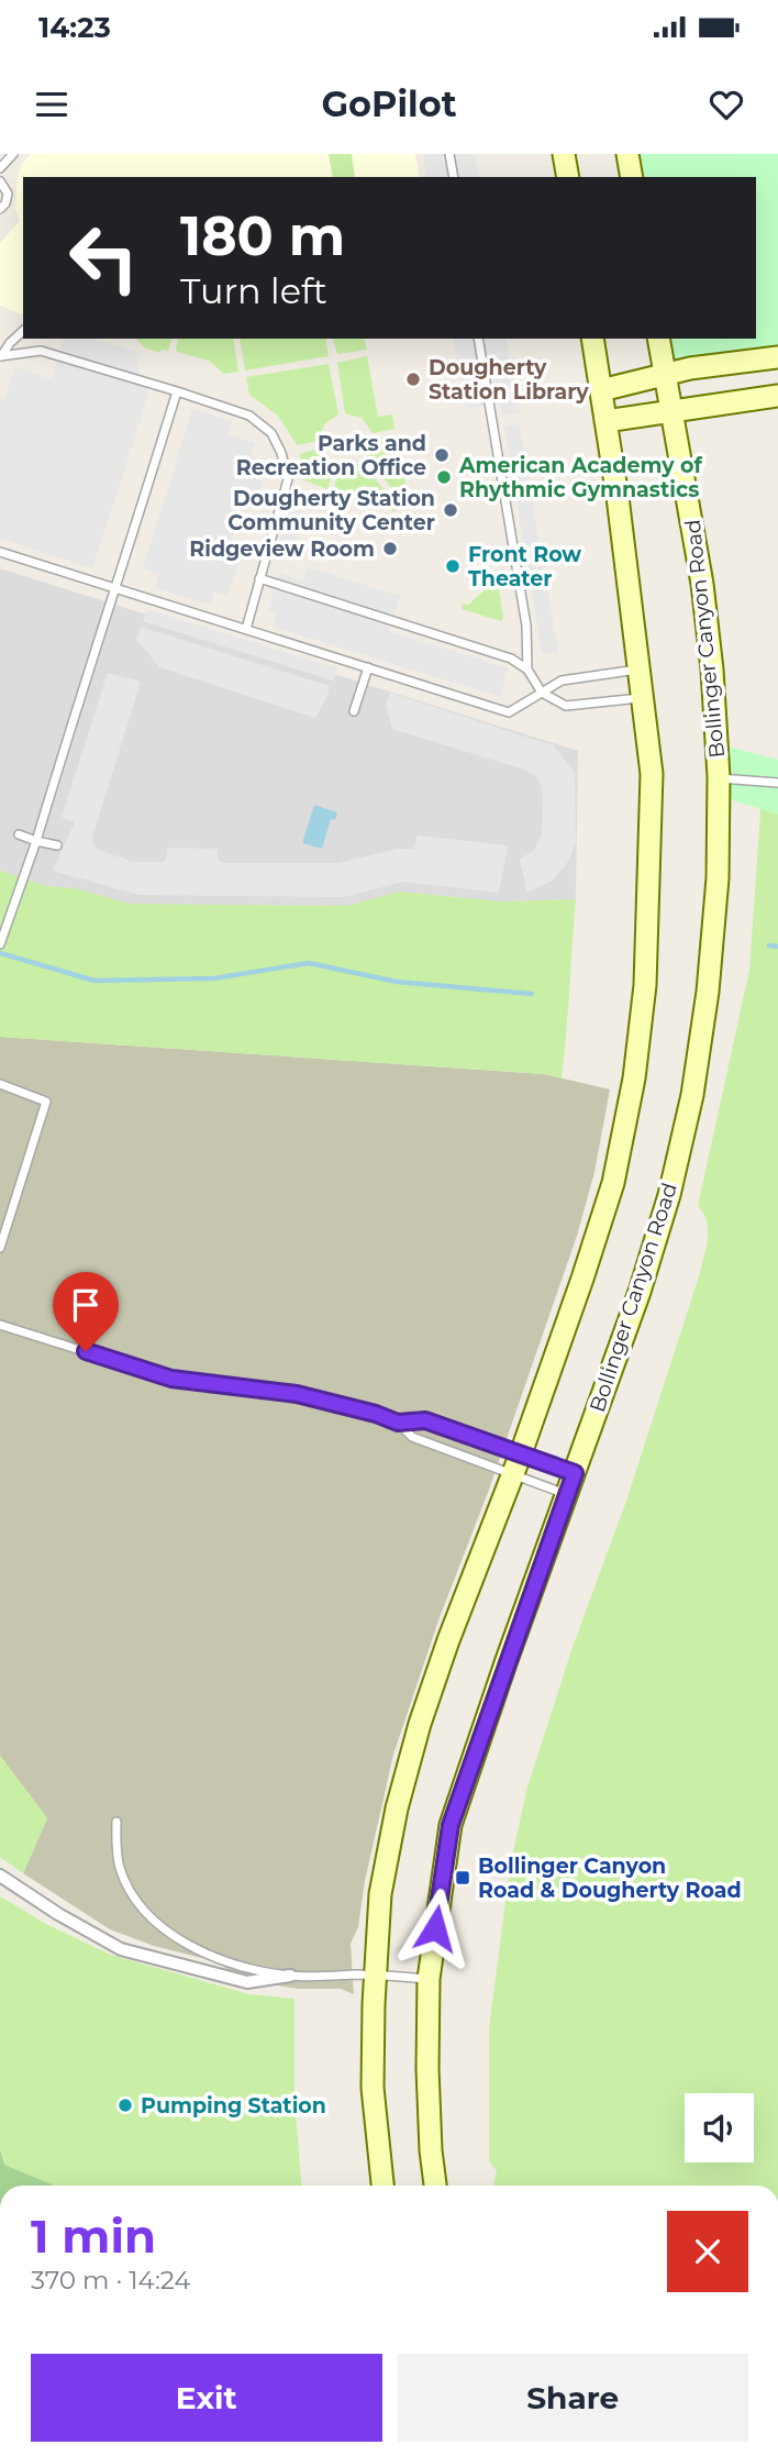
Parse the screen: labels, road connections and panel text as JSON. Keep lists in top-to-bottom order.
{
  "streets": {
    "main road": ["Bollinger Canyon Road"]
  },
  "places": {
    "other": [
      "Dougherty Station Library",
      "Parks and Recreation Office",
      "American Academy of Rhythmic Gymnastics",
      "Dougherty Station Community Center",
      "Ridgeview Room",
      "Front Row Theater",
      "Pumping Station"
    ],
    "transit": ["Bollinger Canyon Road & Dougherty Road"]
  },
  "page": {
    "status": "14:23",
    "header": "GoPilot",
    "turn": ["180 m", "Turn left"],
    "heading": ["1 min", "370 m · 14:24"],
    "buttons": ["Exit", "Share"]
  }
}
